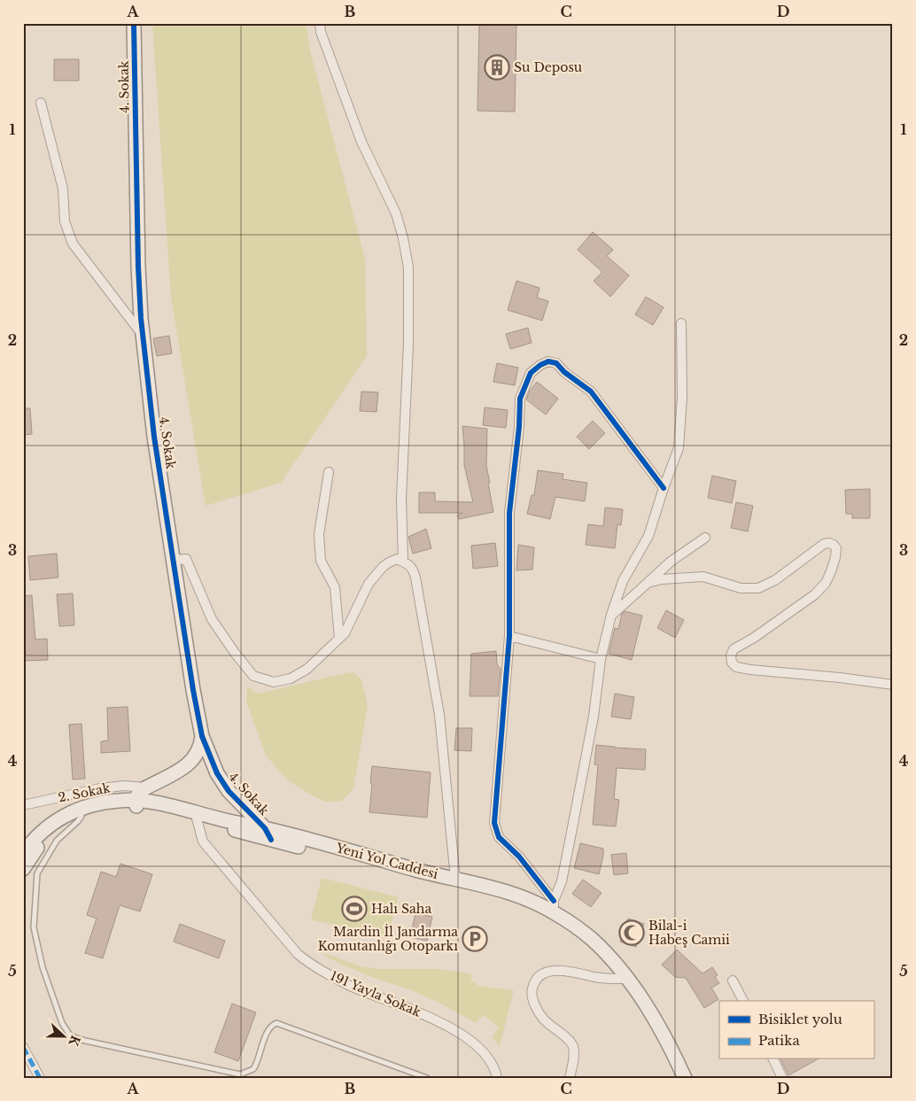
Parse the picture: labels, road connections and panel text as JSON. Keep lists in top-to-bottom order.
{
  "streets": {
    "main road": ["4. Sokak", "2. Sokak", "Yeni Yol Caddesi"],
    "street": ["191 Yayla Sokak"]
  },
  "crossings": [
    ["4. Sokak", "2. Sokak"],
    ["4. Sokak", "Yeni Yol Caddesi"],
    ["2. Sokak", "Yeni Yol Caddesi"],
    ["Yeni Yol Caddesi", "191 Yayla Sokak"]
  ],
  "places": {
    "building": ["Su Deposu"],
    "sports": ["Halı Saha"],
    "mosque": ["Bilal-i Habeş Camii"],
    "parking": ["Mardin İl Jandarma Komutanlığı Otoparkı"]
  },
  "legend": ["Bisiklet yolu", "Patika"],
  "north": "right",
  "grid": {
    "columns": [
      "A",
      "B",
      "C",
      "D"
    ],
    "rows": [
      "1",
      "2",
      "3",
      "4",
      "5"
    ]
  }
}
